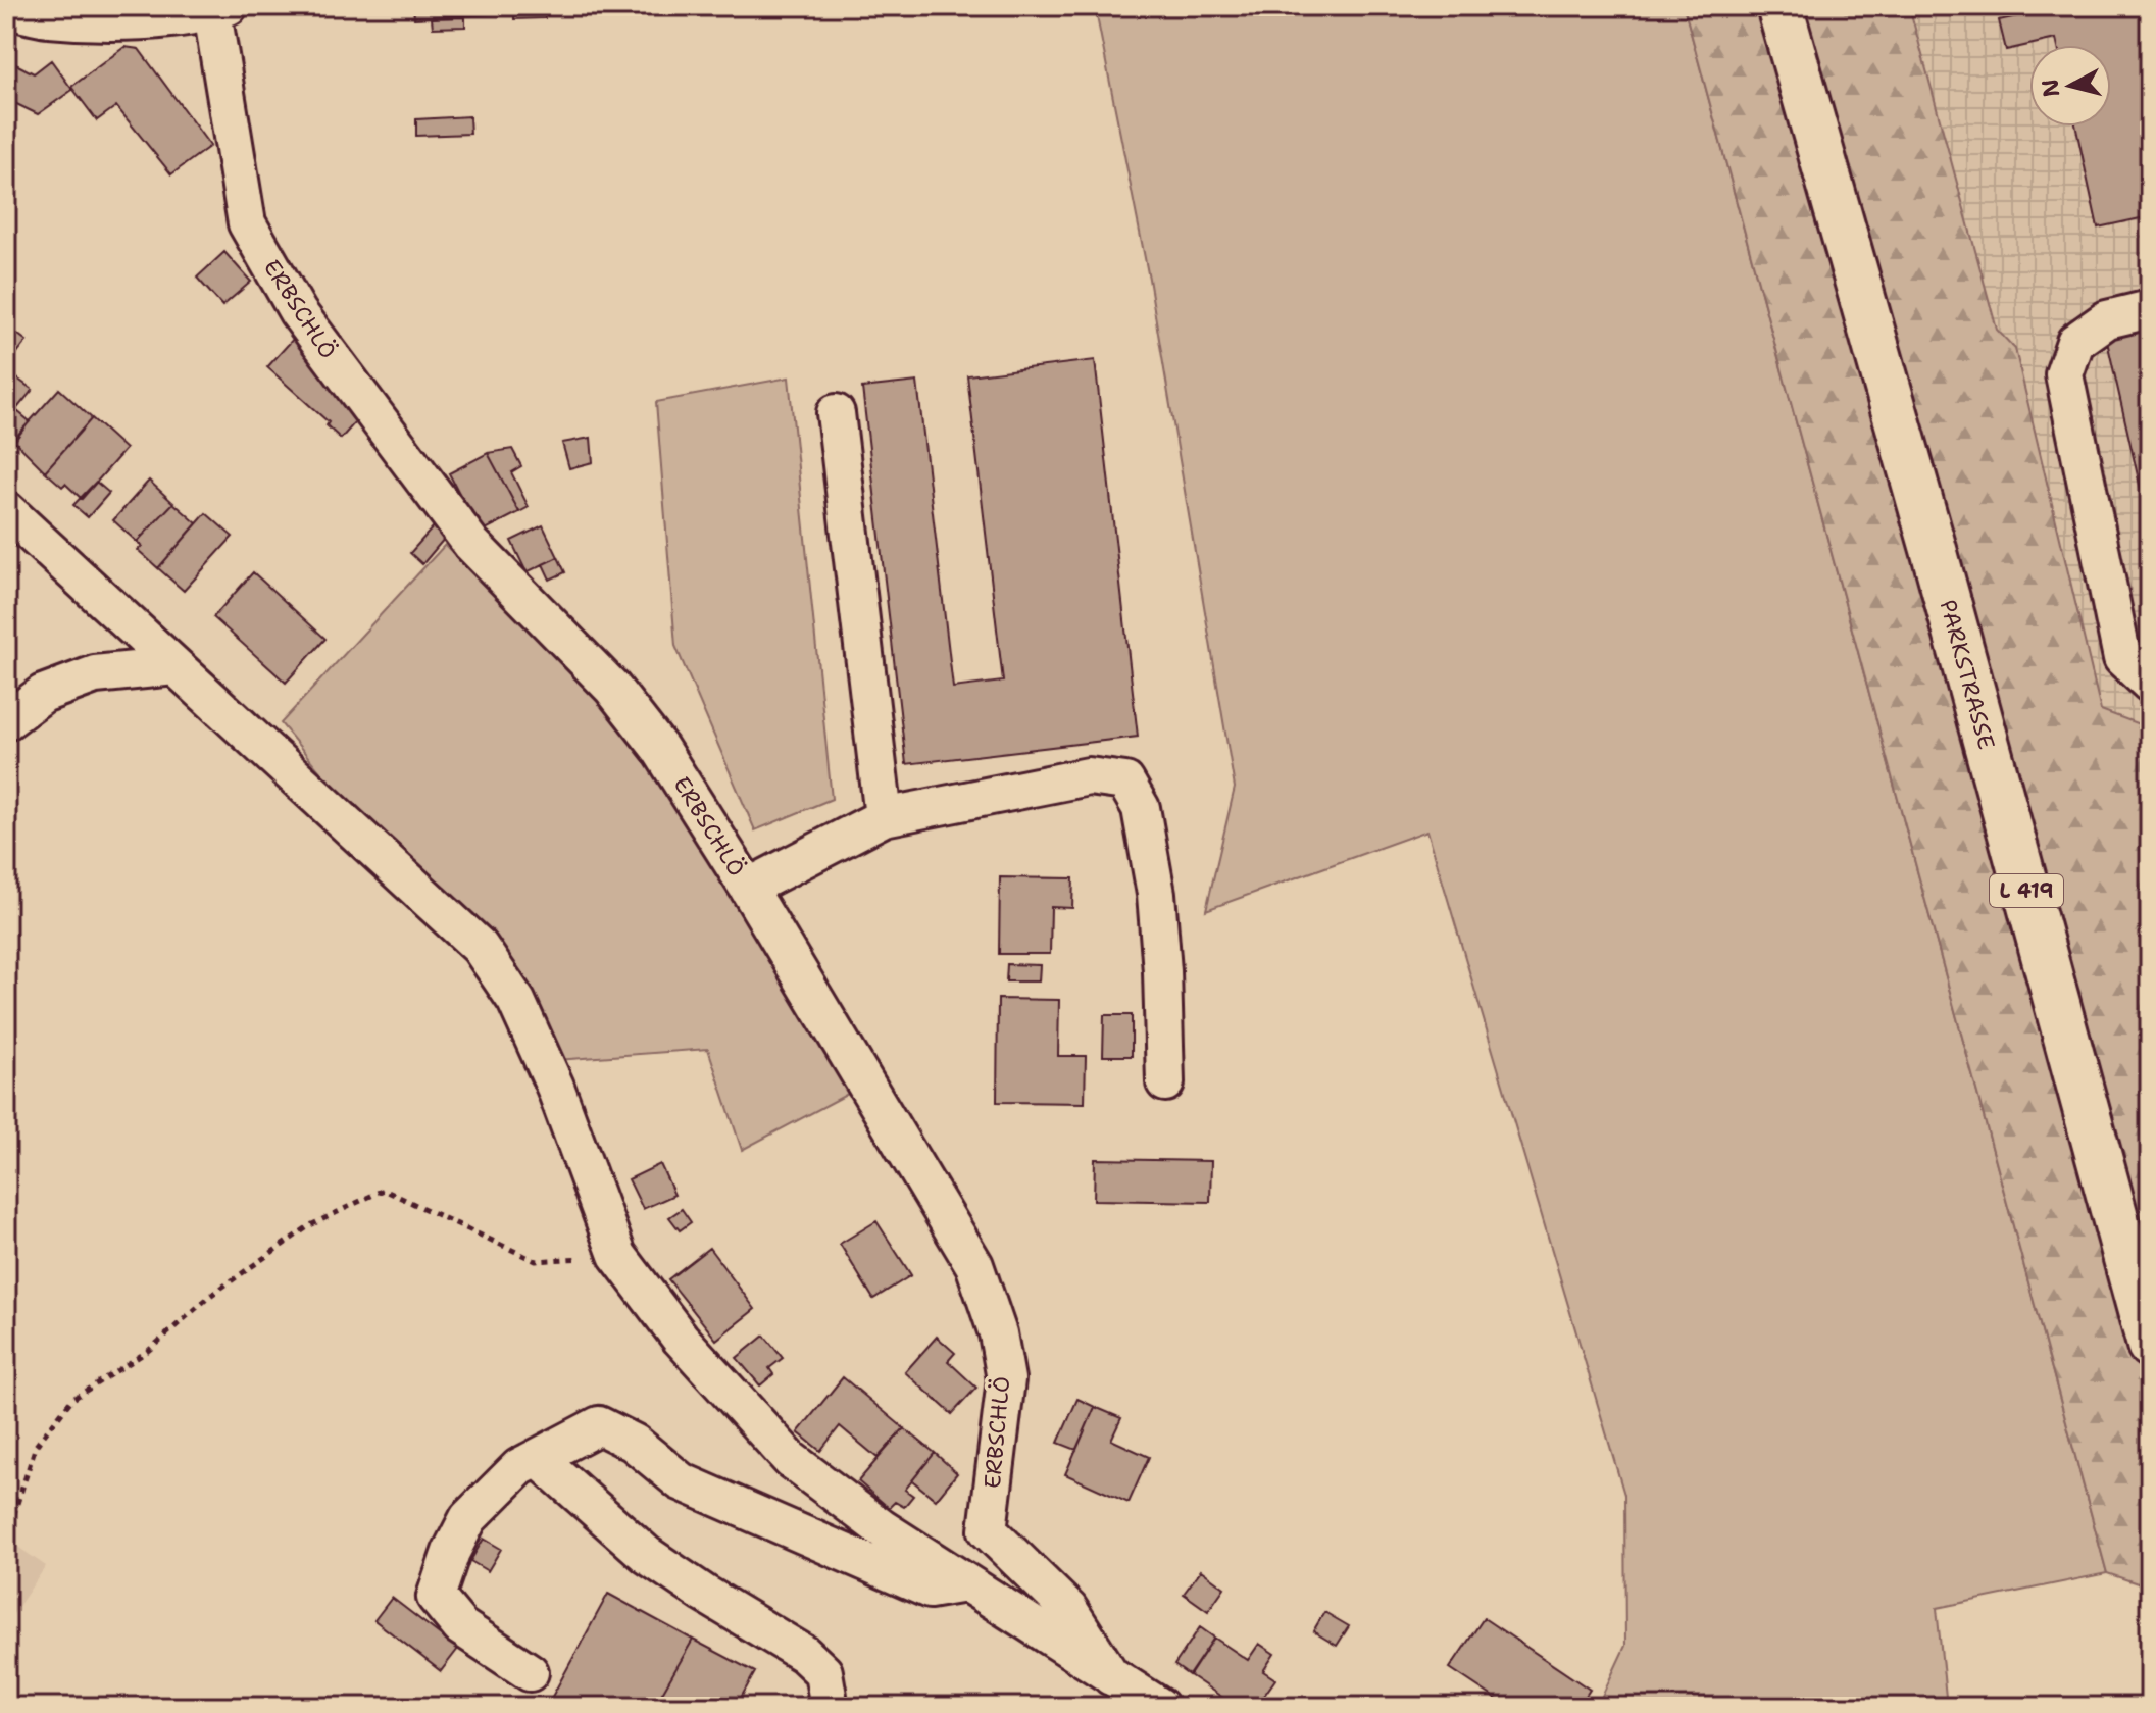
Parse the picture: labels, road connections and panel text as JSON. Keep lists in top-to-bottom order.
{
  "streets": {
    "main road": ["PARKSTRASSE", "L 419"],
    "street": ["ERBSCHLÖ"]
  },
  "north": "left"
}
